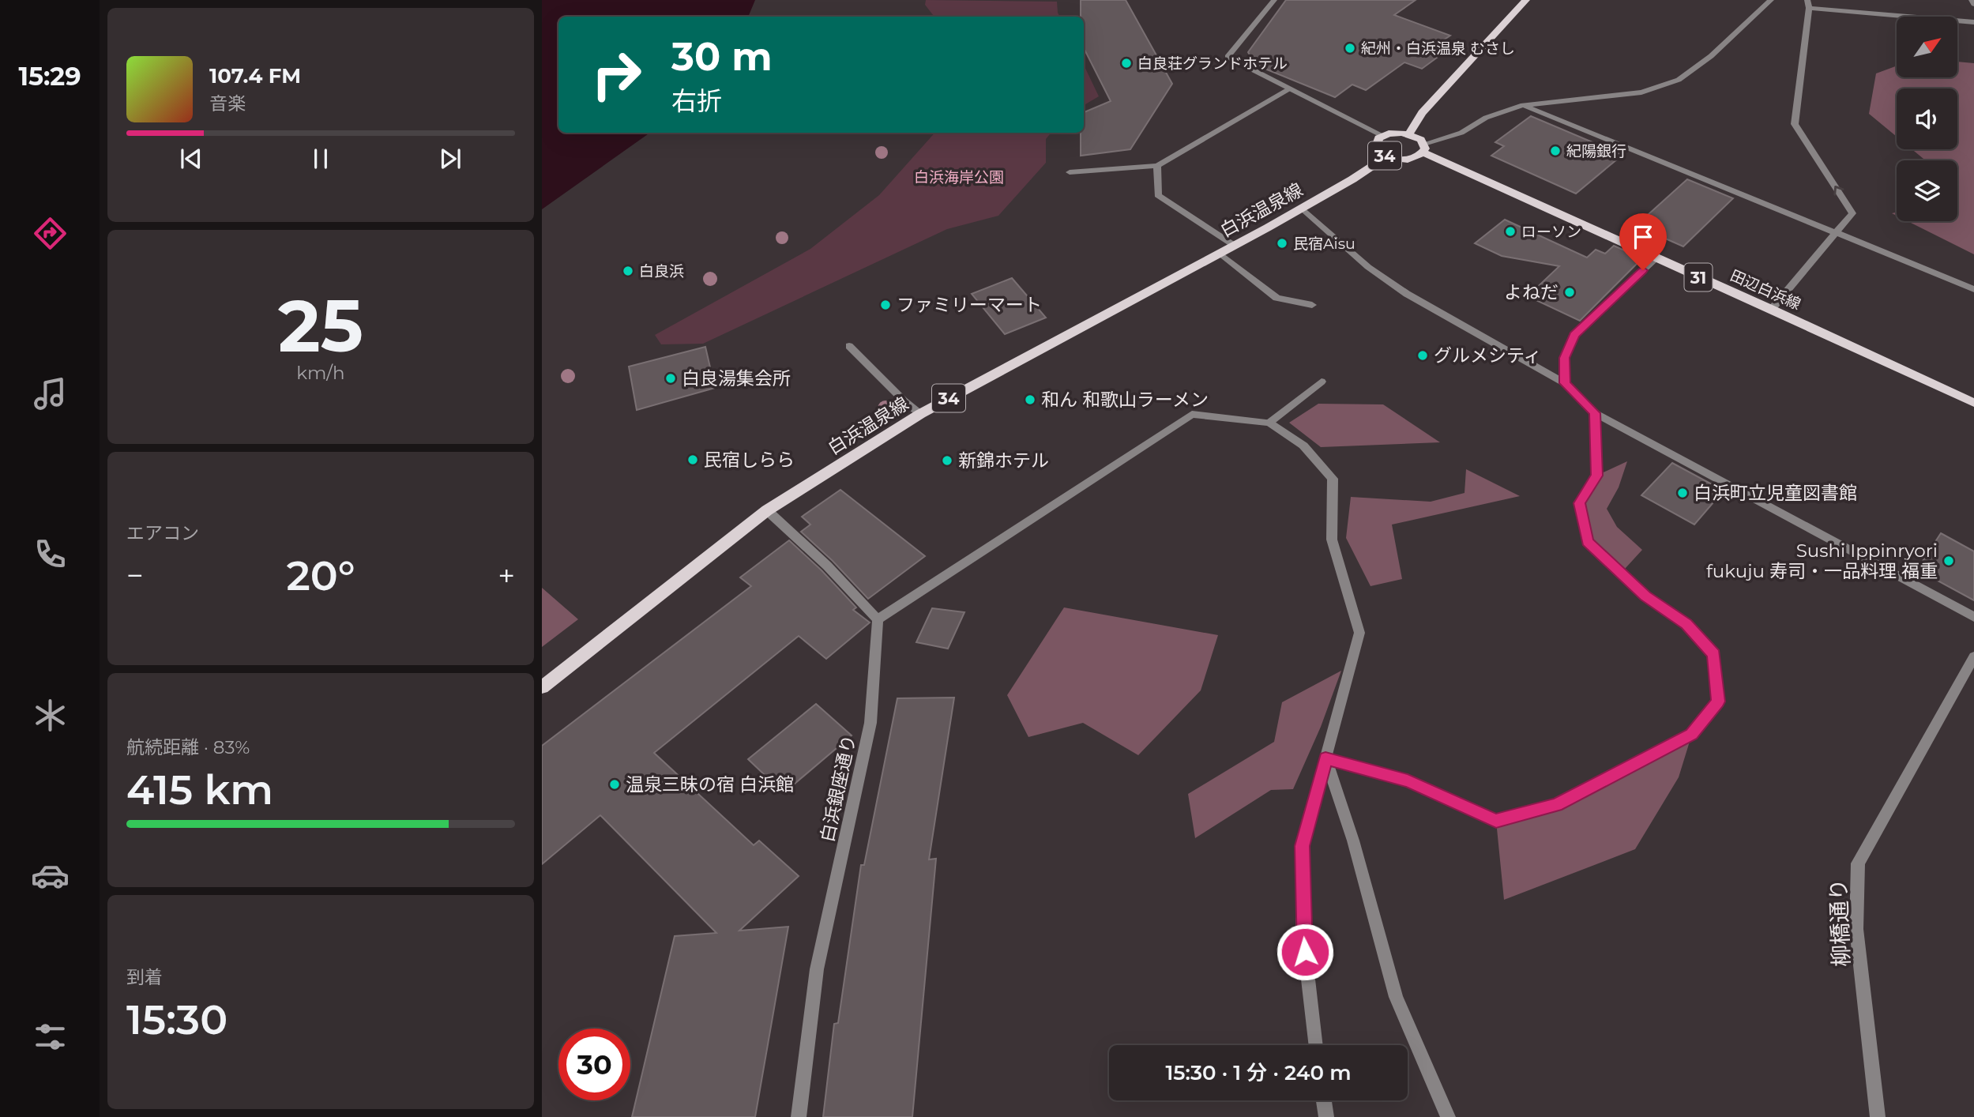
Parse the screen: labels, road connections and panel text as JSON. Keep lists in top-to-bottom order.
{
  "streets": {
    "main road": [
      "34",
      "白浜温泉線",
      "31",
      "田辺白浜線"
    ],
    "street": ["白浜銀座通り", "柳橋通り"]
  },
  "crossings": [
    ["34", "白浜温泉線"],
    ["34", "田辺白浜線"]
  ],
  "parks": ["白浜海岸公園"],
  "places": [
    "紀州・白浜温泉 むさし",
    "白良荘グランドホテル",
    "紀陽銀行",
    "ローソン",
    "民宿Aisu",
    "白良浜",
    "よねだ",
    "ファミリーマート",
    "グルメシティ",
    "白良湯集会所",
    "和ん 和歌山ラーメン",
    "民宿しらら",
    "新錦ホテル",
    "白浜町立児童図書館",
    "Sushi Ippinryori fukuju 寿司・一品料理 福重",
    "温泉三昧の宿 白浜館"
  ],
  "north": "top right",
  "page": {
    "tabs": "15:29",
    "turn": ["30 m", "右折"],
    "song": ["107.4 FM", "音楽"],
    "tile": [
      ["25", "km/h"],
      "エアコン",
      ["航続距離 · 83%", "415 km"],
      ["到着", "15:30"]
    ],
    "heat": ["−", "20°", "+"],
    "limit": "30",
    "trip": "15:30 · 1 分 · 240 m"
  }
}
